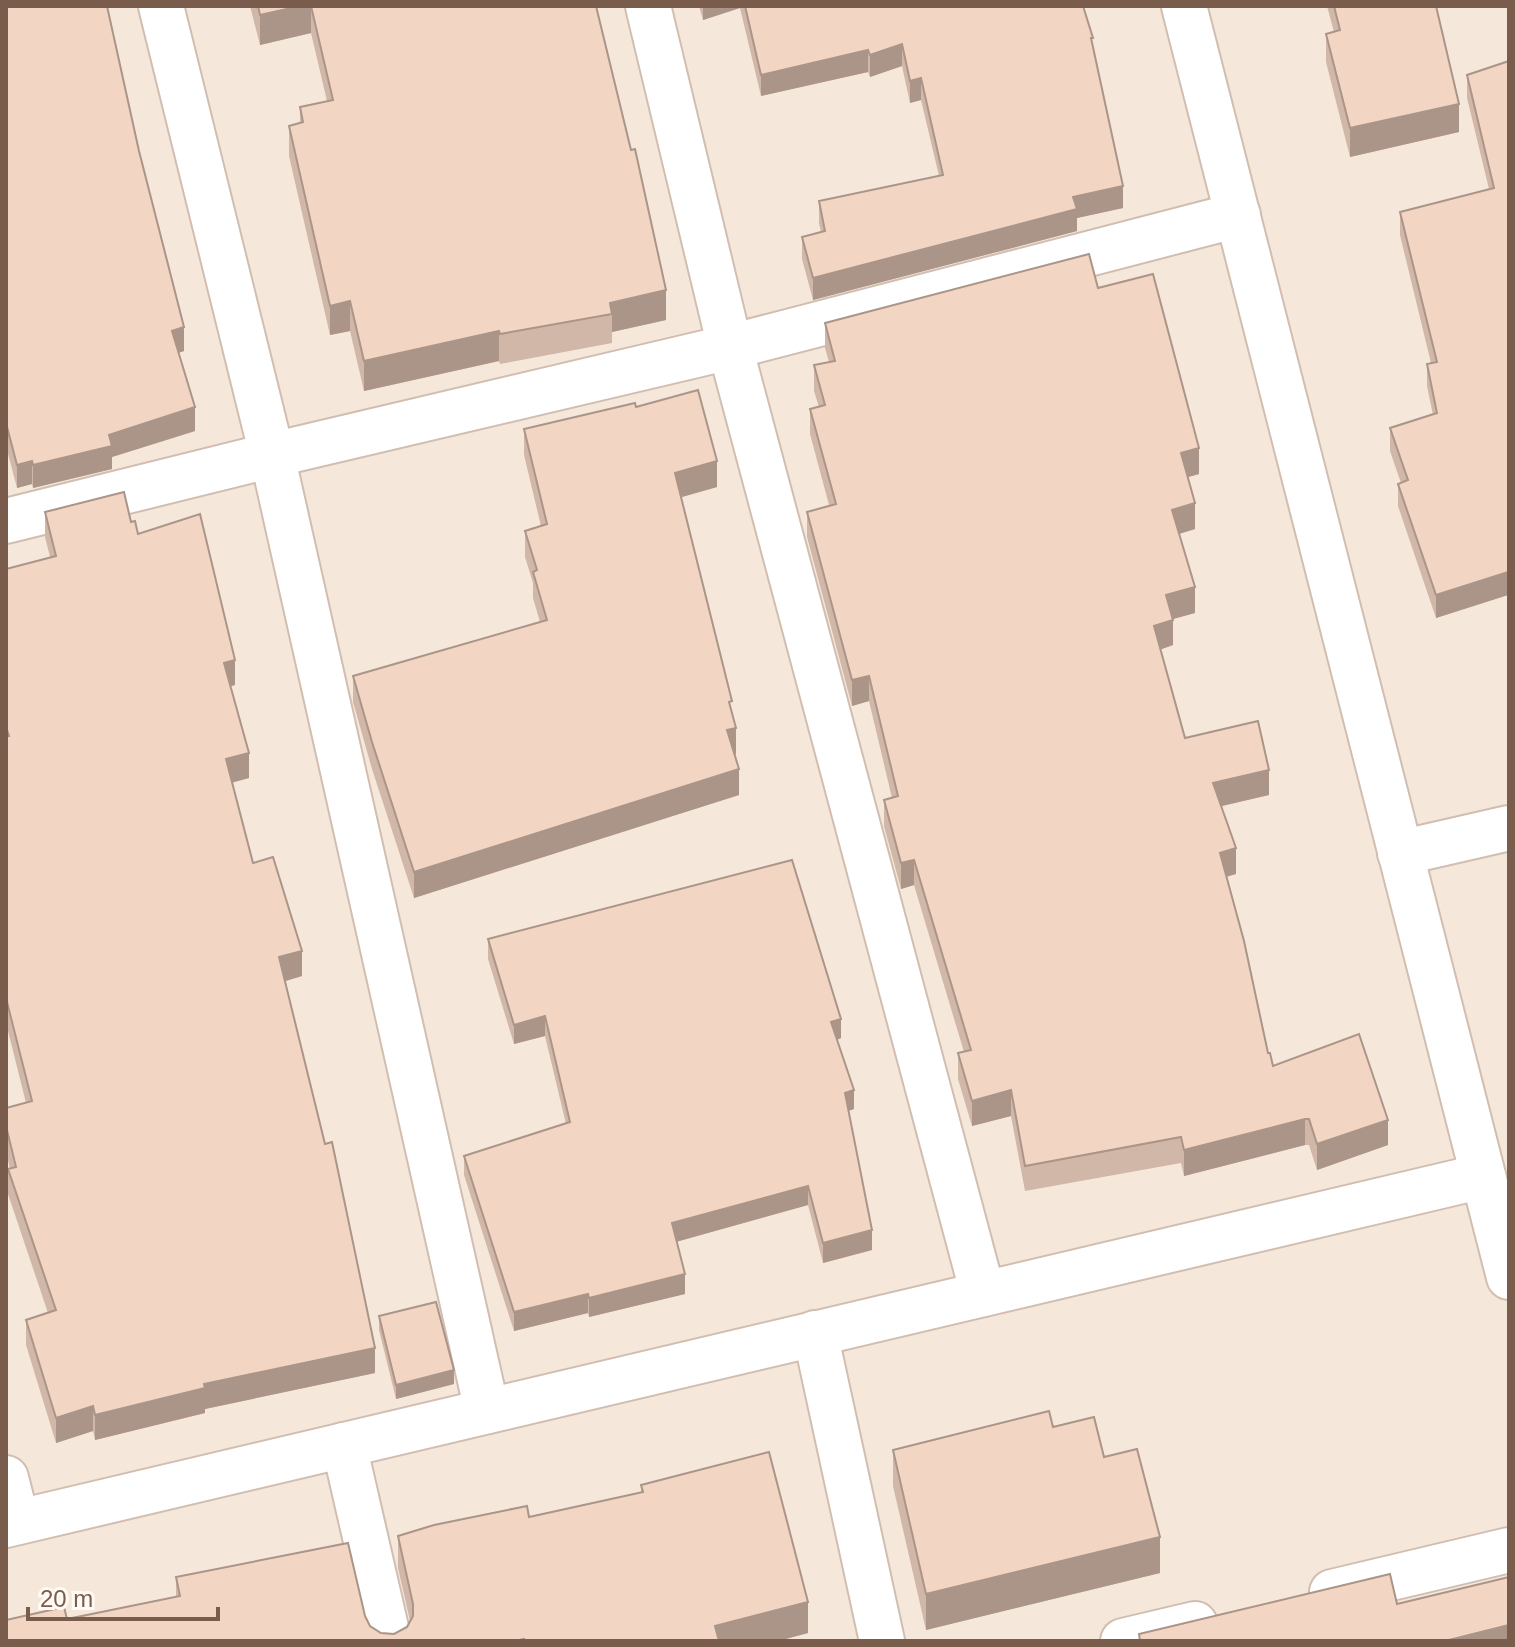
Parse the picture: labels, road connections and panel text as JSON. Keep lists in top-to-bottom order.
{
  "scale_bar": "20 m"
}
